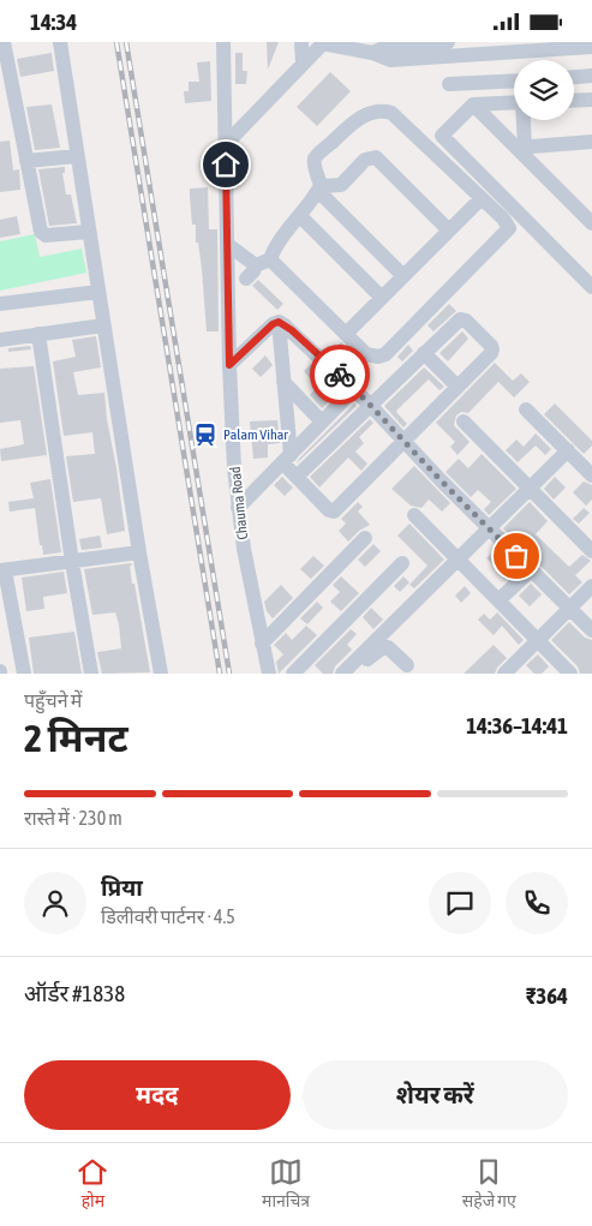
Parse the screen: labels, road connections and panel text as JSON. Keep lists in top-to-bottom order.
{
  "streets": {
    "street": ["Chauma Road"]
  },
  "places": {
    "station": ["Palam Vihar"]
  },
  "page": {
    "status": "14:34",
    "heading": ["2 मिनट", "पहुँचने में", "14:36–14:41"],
    "panel": [
      "प्रिया",
      "डिलीवरी पार्टनर · 4.5",
      "ऑर्डर #1838",
      "₹364"
    ],
    "bar": "रास्ते में · 230 m",
    "buttons": ["मदद", "शेयर करें"],
    "tabs": ["होम", "मानचित्र", "सहेजे गए"]
  }
}
